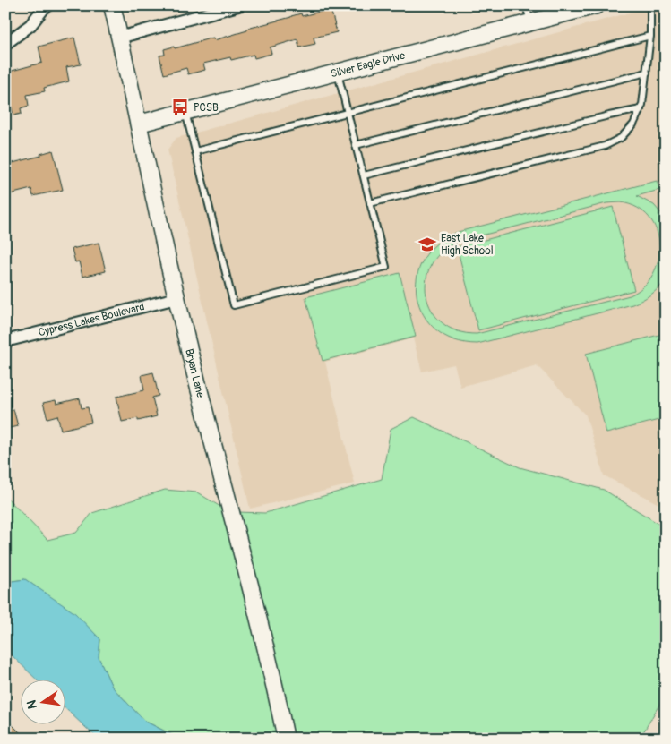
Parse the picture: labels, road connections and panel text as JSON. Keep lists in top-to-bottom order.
{
  "streets": {
    "street": ["Silver Eagle Drive", "Cypress Lakes Boulevard", "Bryan Lane"]
  },
  "crossings": [
    ["Silver Eagle Drive", "Bryan Lane"],
    ["Cypress Lakes Boulevard", "Bryan Lane"]
  ],
  "places": {
    "bus stop": ["PCSB"],
    "school or university": ["East Lake High School"]
  },
  "north": "left"
}
